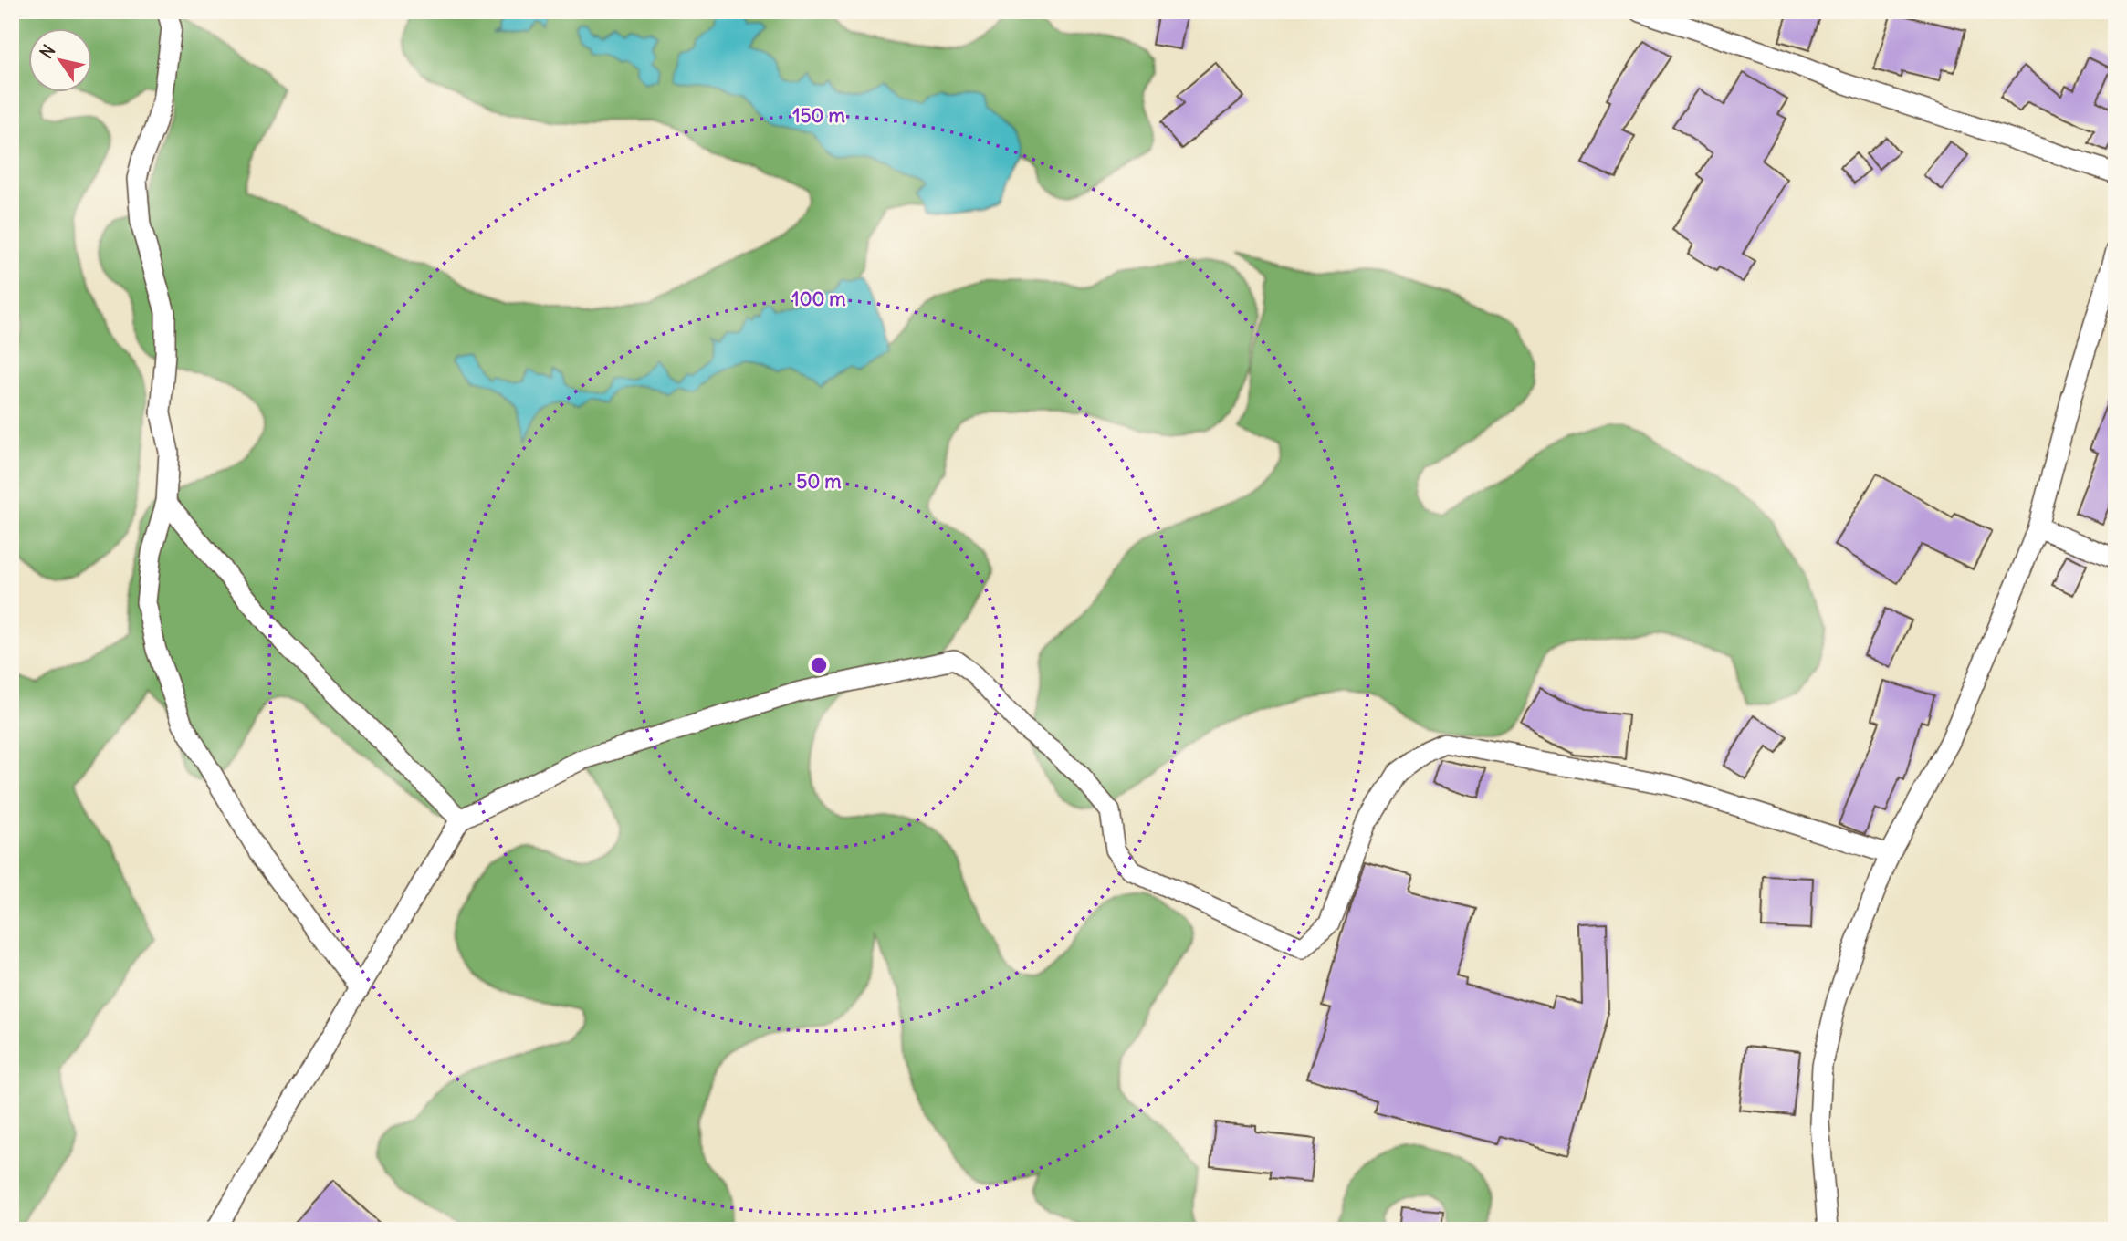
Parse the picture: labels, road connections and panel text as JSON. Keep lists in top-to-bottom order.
{
  "north": "top left",
  "rings": ["150 m", "100 m", "50 m"]
}
